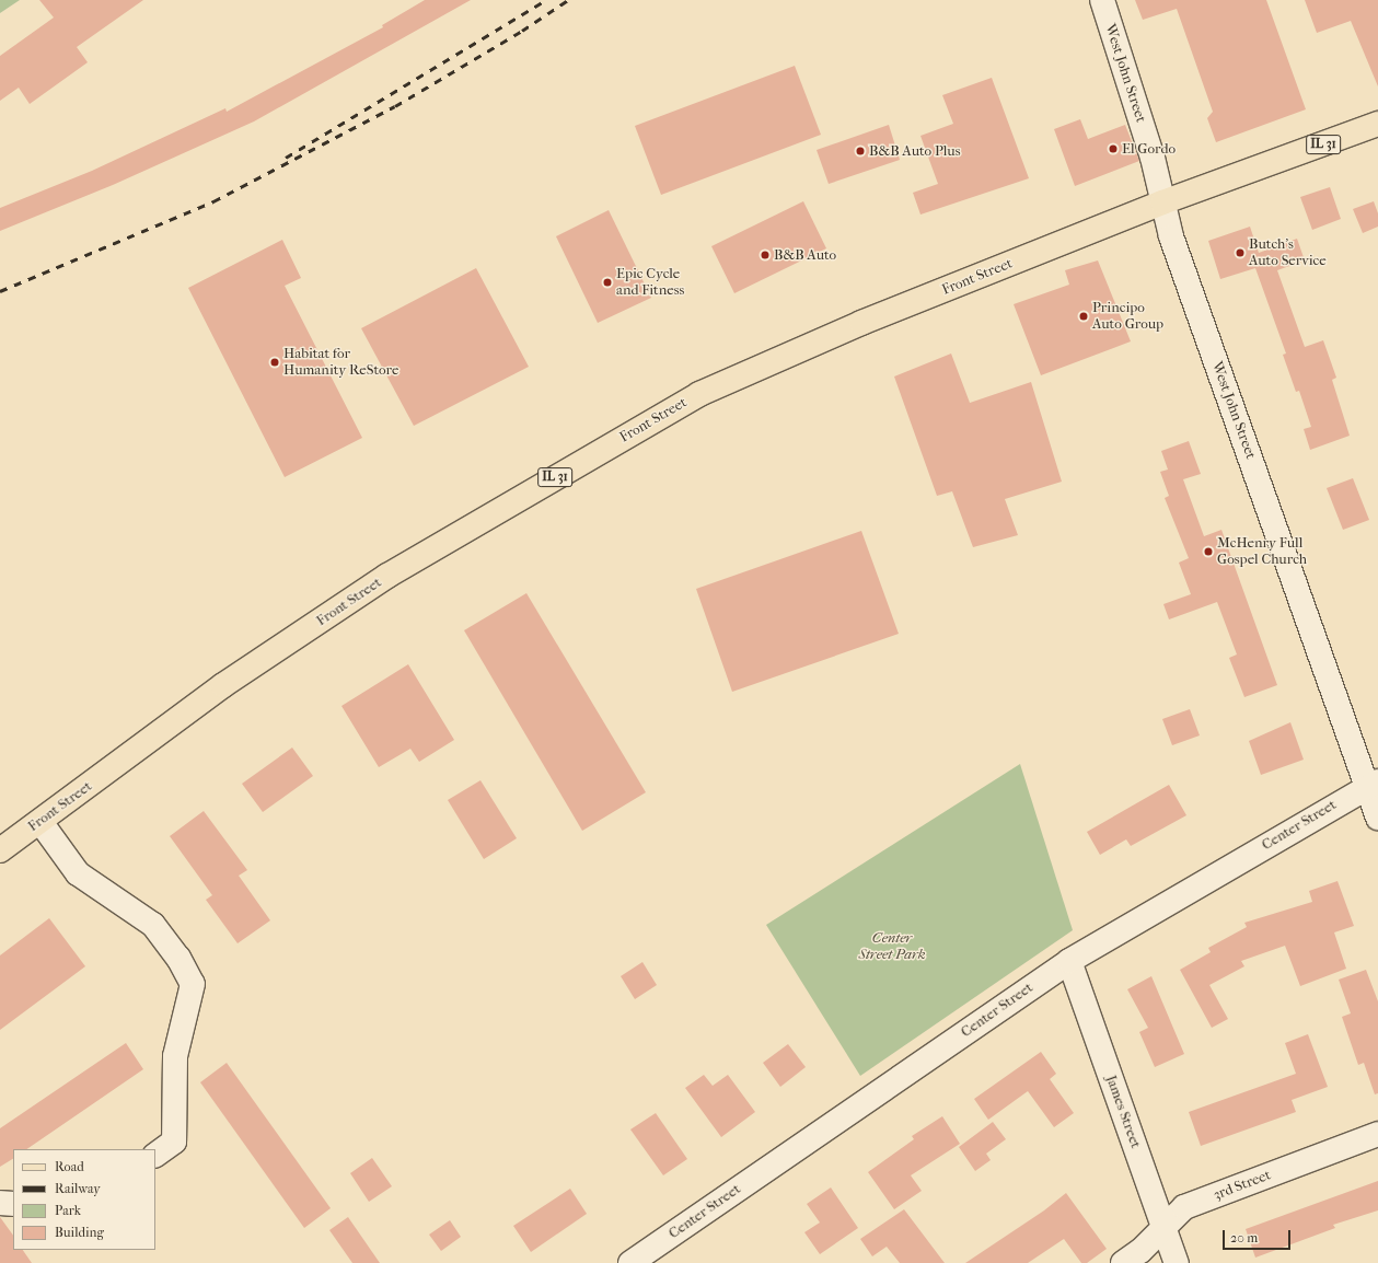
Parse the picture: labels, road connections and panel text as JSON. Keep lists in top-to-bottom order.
{
  "streets": {
    "main road": ["IL 31", "Front Street"],
    "street": [
      "West John Street",
      "Center Street",
      "James Street",
      "3rd Street"
    ]
  },
  "crossings": [
    ["West John Street", "Front Street"],
    ["West John Street", "Center Street"],
    ["Center Street", "James Street"],
    ["James Street", "3rd Street"]
  ],
  "parks": ["Center Street Park"],
  "places": [
    "El Gordo",
    "B&B Auto Plus",
    "Butch's Auto Service",
    "B&B Auto",
    "Epic Cycle and Fitness",
    "Principo Auto Group",
    "Habitat for Humanity ReStore",
    "McHenry Full Gospel Church"
  ],
  "legend": [
    "Road",
    "Railway",
    "Park",
    "Building"
  ],
  "scale_bar": "20 m"
}
